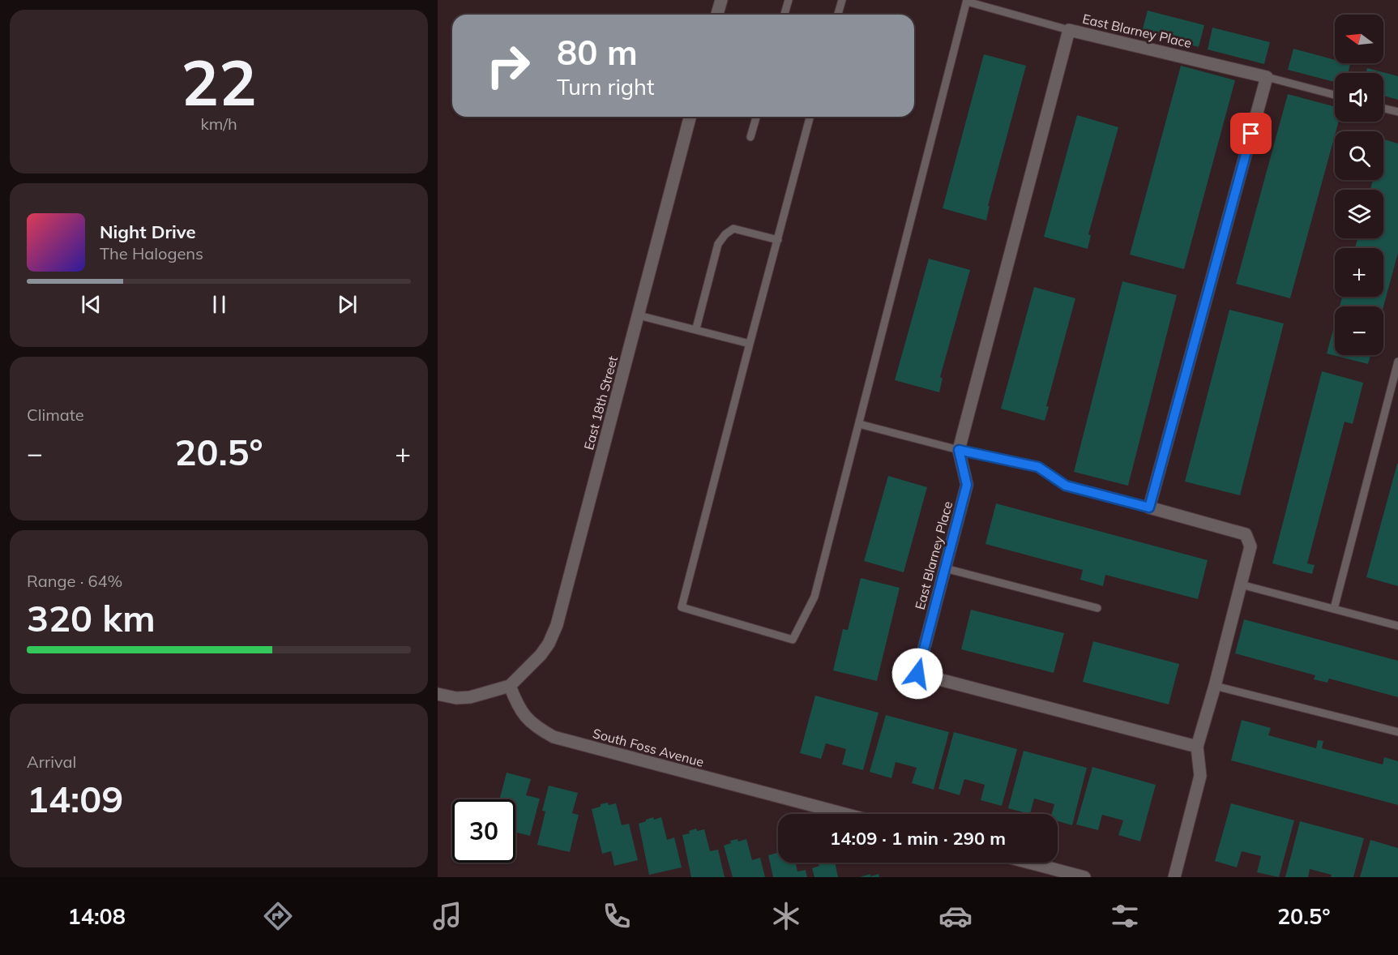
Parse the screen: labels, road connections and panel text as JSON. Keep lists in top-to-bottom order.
{
  "streets": {
    "street": ["East Blarney Place", "East 18th Street", "South Foss Avenue"]
  },
  "crossings": [
    ["East 18th Street", "South Foss Avenue"]
  ],
  "north": "left",
  "page": {
    "tile": [
      ["22", "km/h"],
      "Climate",
      ["Range · 64%", "320 km"],
      ["Arrival", "14:09"]
    ],
    "map_buttons": ["+", "−"],
    "turn": ["80 m", "Turn right"],
    "song": ["Night Drive", "The Halogens"],
    "heat": ["−", "20.5°", "+"],
    "limit": "30",
    "trip": "14:09 · 1 min · 290 m",
    "tabs": ["14:08", "20.5°"]
  }
}
